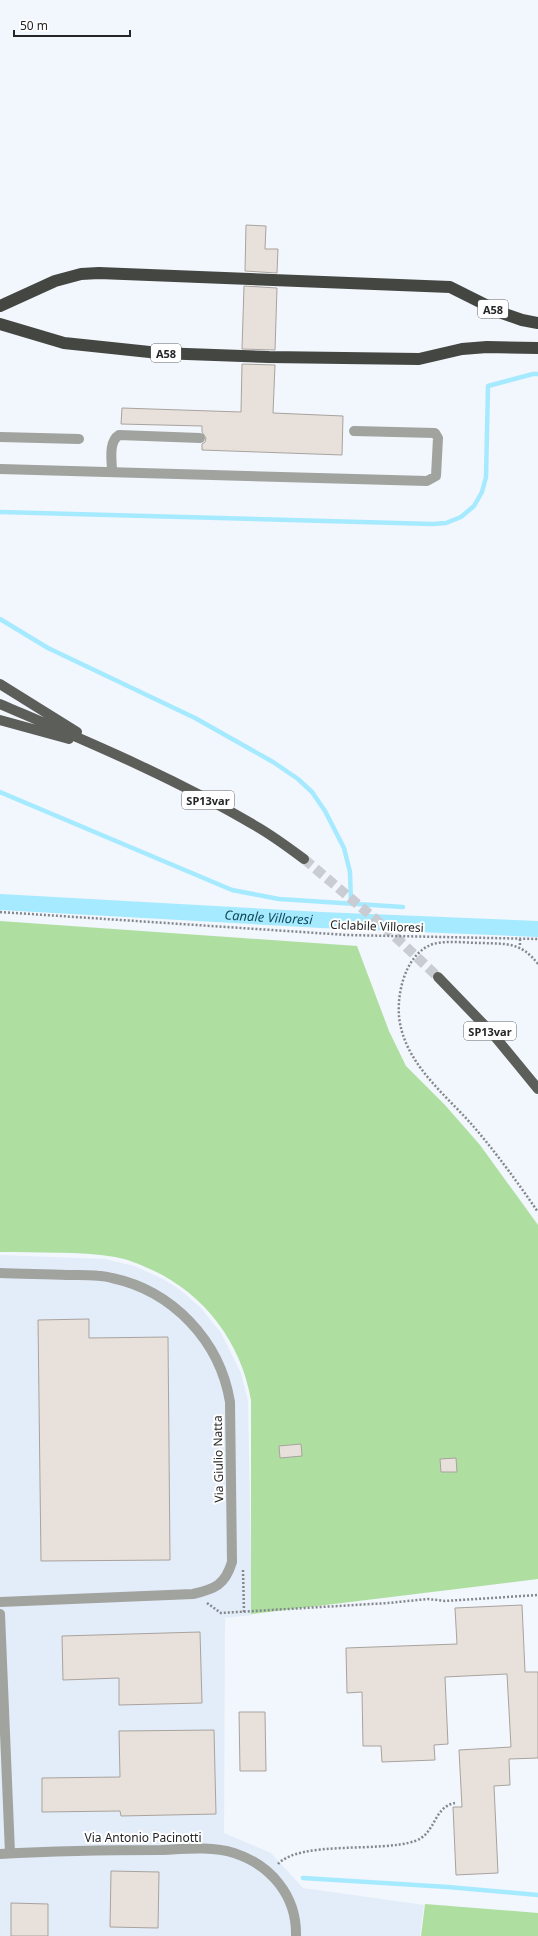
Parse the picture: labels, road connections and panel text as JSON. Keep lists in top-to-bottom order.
{
  "streets": {
    "highway": ["A58"],
    "main road": ["SP13var"],
    "street": ["Via Giulio Natta", "Via Antonio Pacinotti"],
    "path": ["Ciclabile Villoresi"]
  },
  "water": ["Canale Villoresi"],
  "scale_bar": "50 m"
}
